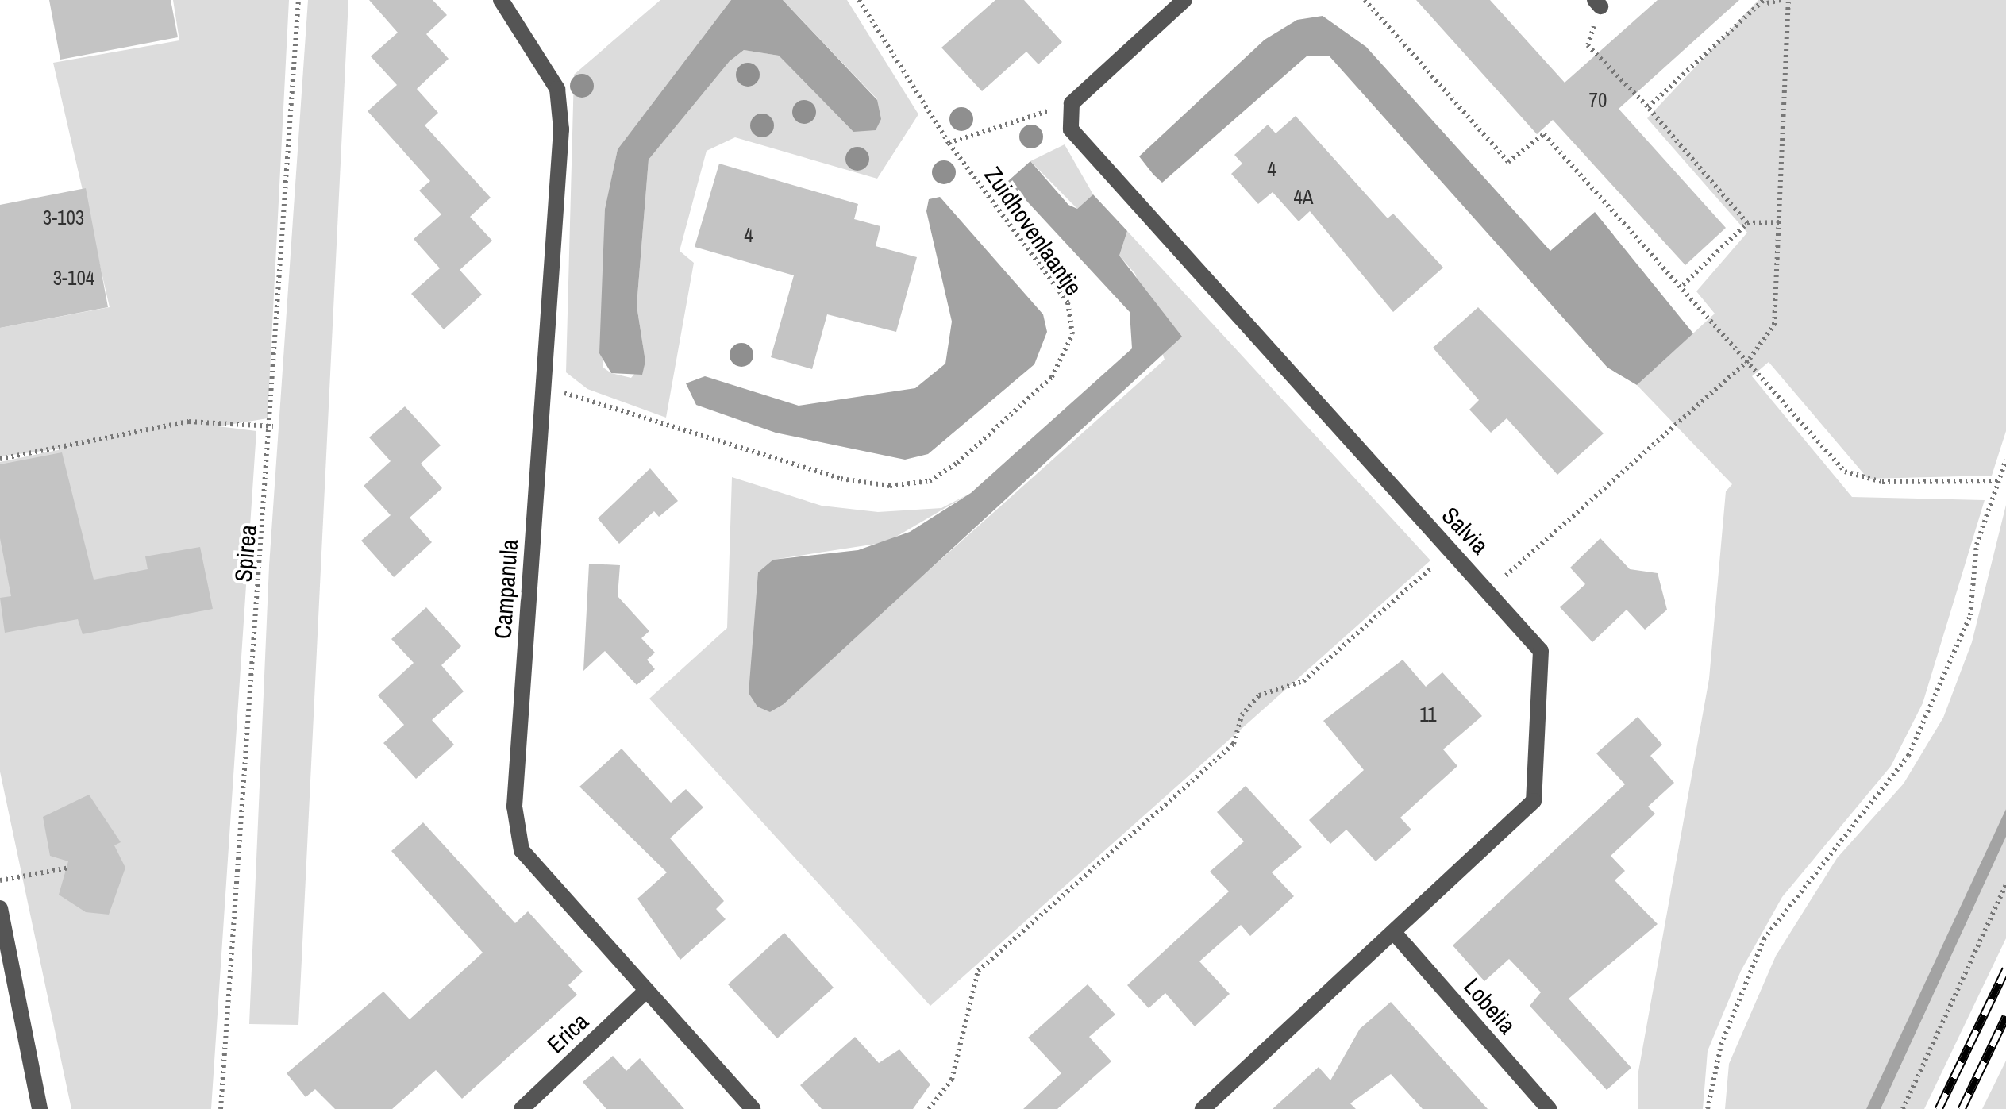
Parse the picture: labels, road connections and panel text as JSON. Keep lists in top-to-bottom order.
{
  "streets": {
    "street": [
      "Salvia",
      "Campanula",
      "Lobelia",
      "Erica"
    ],
    "path": ["Zuidhovenlaantje", "Spirea"]
  },
  "crossings": [
    ["Zuidhovenlaantje", "Campanula"],
    ["Salvia", "Lobelia"],
    ["Campanula", "Erica"]
  ],
  "house_numbers": [
    "70",
    "4",
    "4A",
    "3-103",
    "4",
    "3-104",
    "11"
  ]
}
